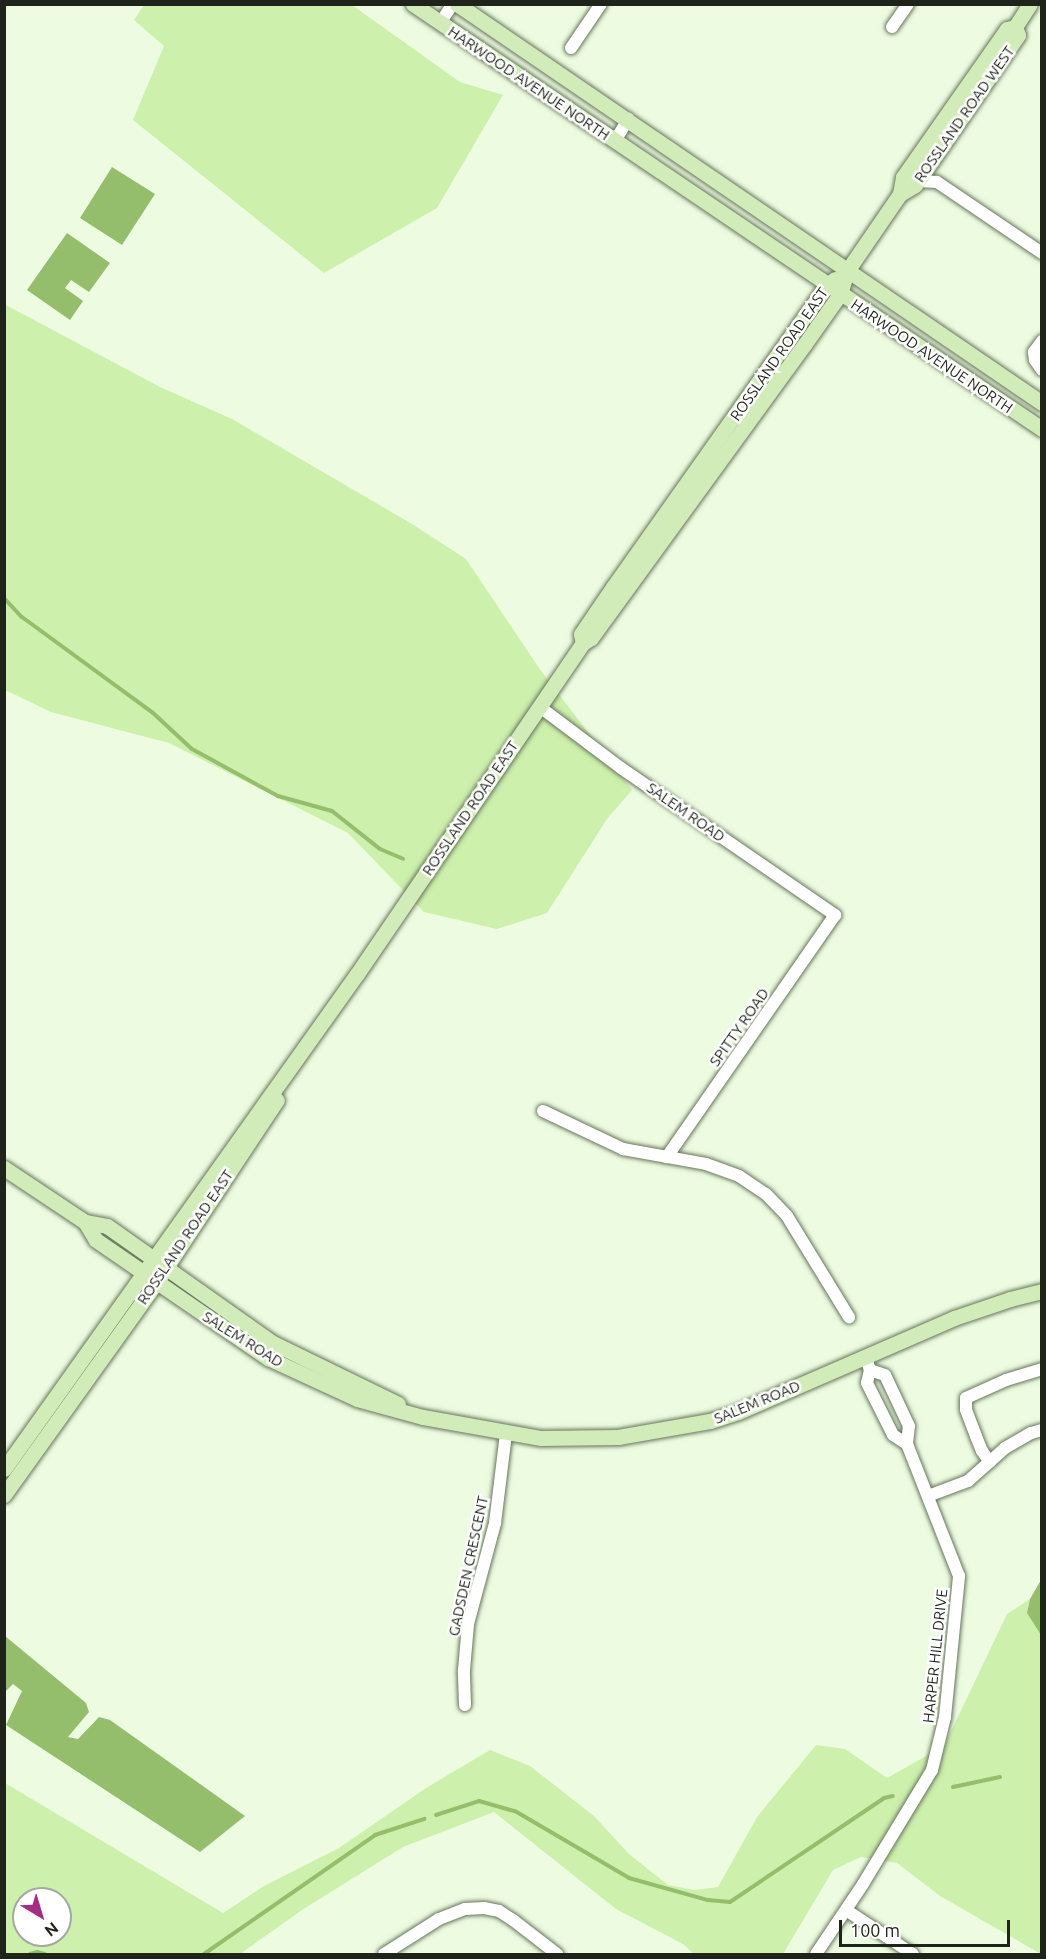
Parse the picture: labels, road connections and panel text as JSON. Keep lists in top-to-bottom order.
{
  "streets": {
    "main road": [
      "HARWOOD AVENUE NORTH",
      "ROSSLAND ROAD WEST",
      "ROSSLAND ROAD EAST",
      "SALEM ROAD"
    ],
    "street": ["SPITTY ROAD", "GADSDEN CRESCENT", "HARPER HILL DRIVE"]
  },
  "crossings": [
    ["HARWOOD AVENUE NORTH", "ROSSLAND ROAD WEST"],
    ["HARWOOD AVENUE NORTH", "ROSSLAND ROAD EAST"],
    ["ROSSLAND ROAD WEST", "ROSSLAND ROAD EAST"],
    ["ROSSLAND ROAD EAST", "SALEM ROAD"],
    ["SALEM ROAD", "SPITTY ROAD"],
    ["SALEM ROAD", "GADSDEN CRESCENT"],
    ["SALEM ROAD", "HARPER HILL DRIVE"]
  ],
  "scale_bar": "100 m",
  "north": "bottom right"
}
